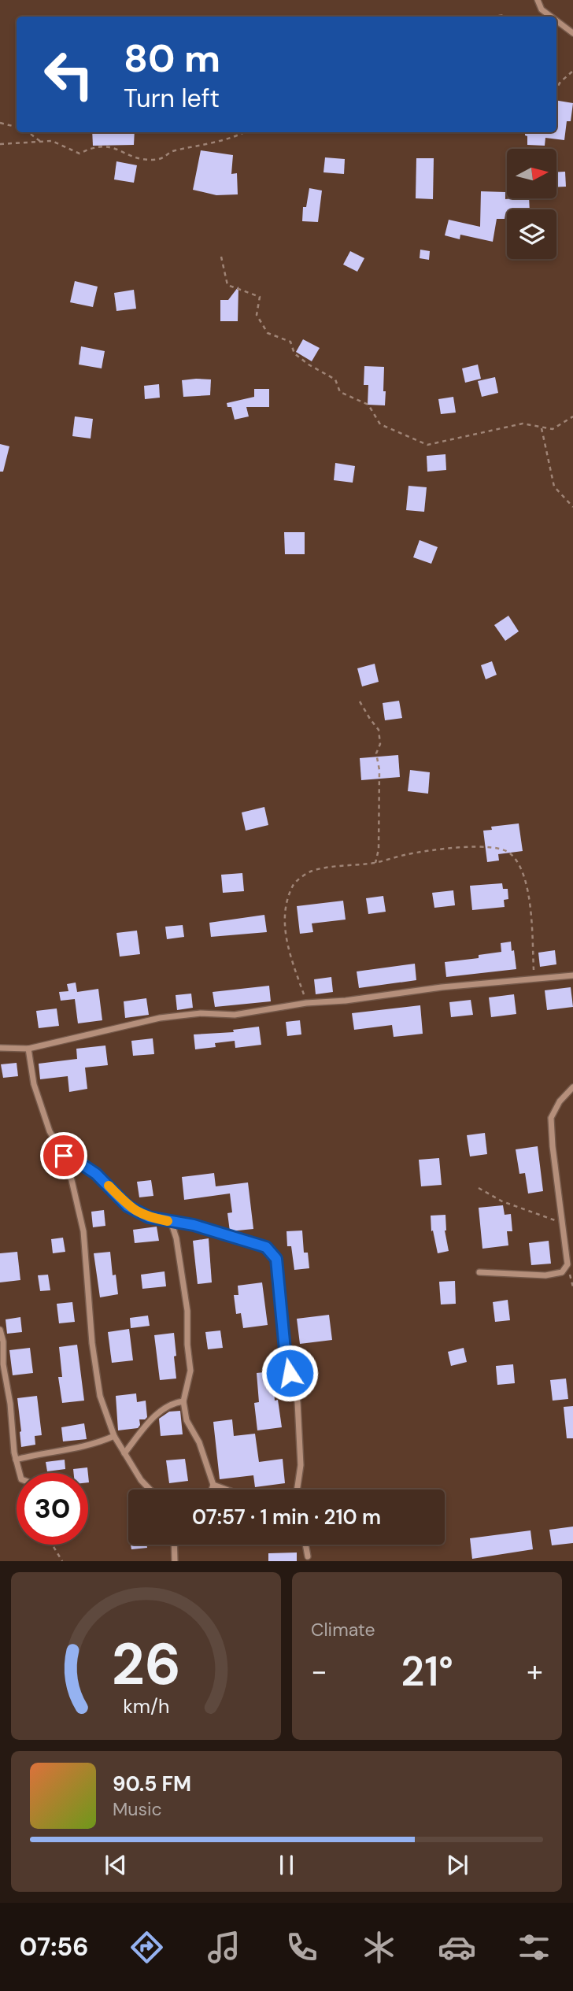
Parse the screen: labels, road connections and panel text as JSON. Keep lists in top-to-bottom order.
{
  "north": "right",
  "page": {
    "turn": ["80 m", "Turn left"],
    "limit": "30",
    "trip": "07:57 · 1 min · 210 m",
    "tile": "Climate",
    "heat": ["−", "21°", "+"],
    "song": ["90.5 FM", "Music"],
    "tabs": "07:56",
    "gauge": ["26", "km/h"]
  }
}
